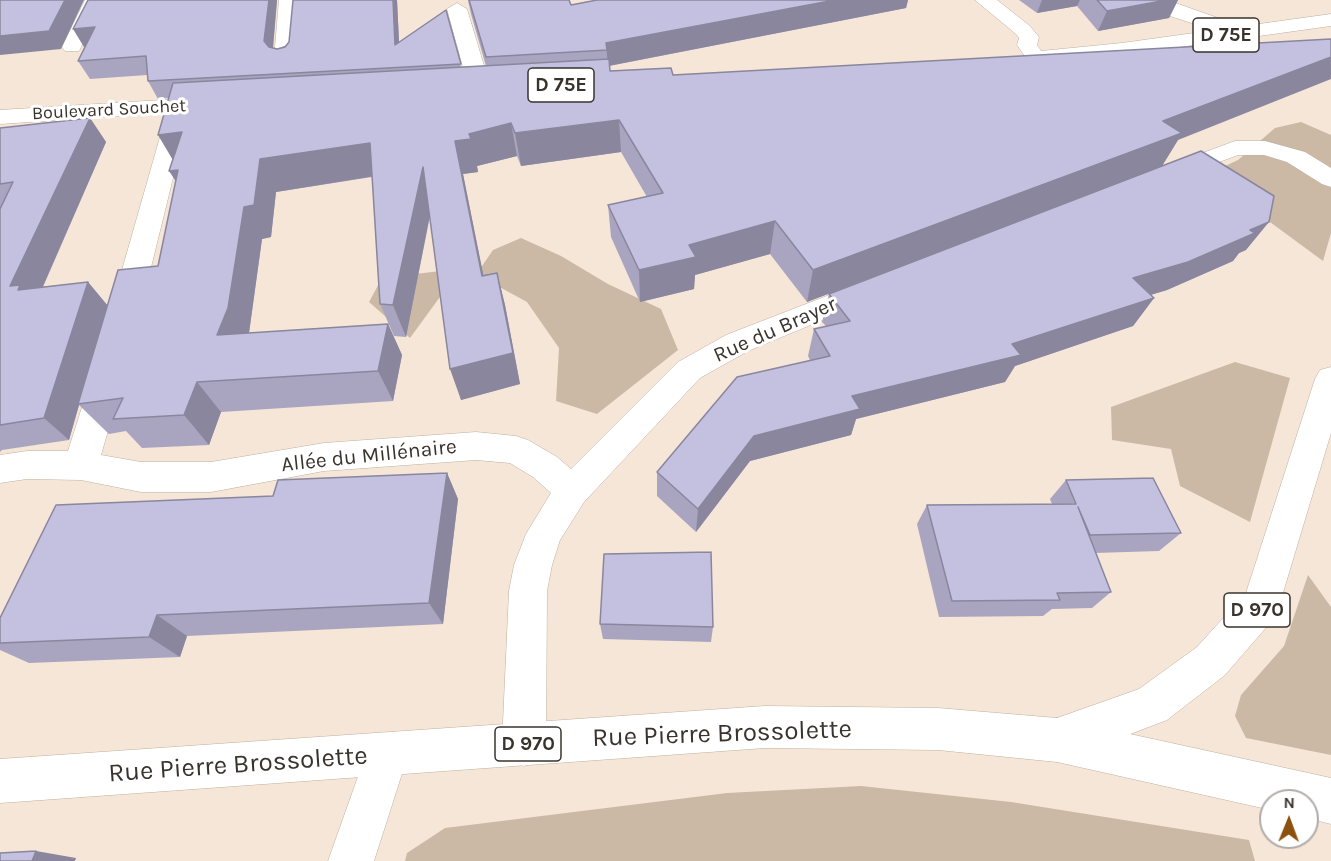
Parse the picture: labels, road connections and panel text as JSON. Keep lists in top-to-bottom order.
{
  "streets": {
    "street": [
      "D 75E",
      "Boulevard Souchet",
      "Rue du Brayer",
      "Allée du Millénaire",
      "D 970",
      "Rue Pierre Brossolette"
    ]
  },
  "crossings": [
    ["Rue du Brayer", "Allée du Millénaire"],
    ["Rue du Brayer", "Rue Pierre Brossolette"],
    ["D 970", "Rue Pierre Brossolette"]
  ],
  "north": "top"
}
